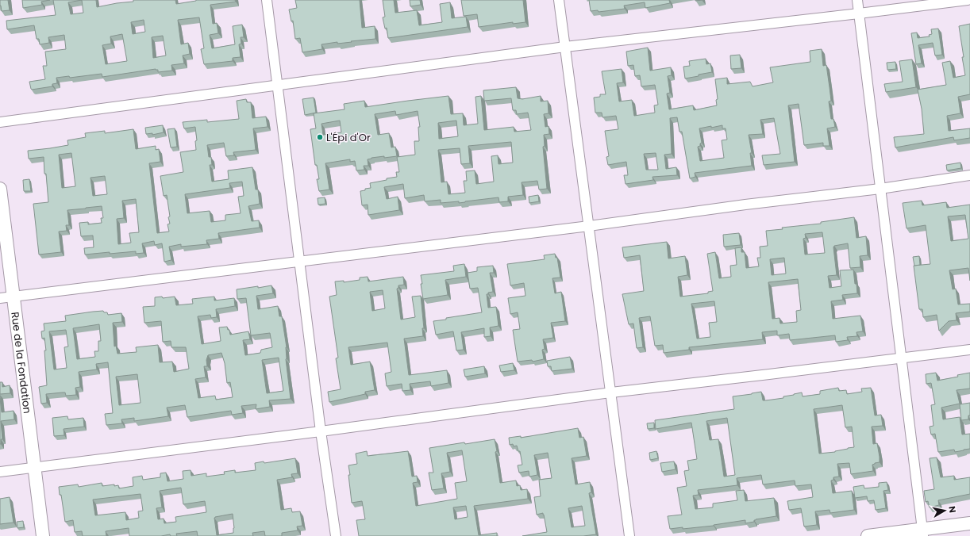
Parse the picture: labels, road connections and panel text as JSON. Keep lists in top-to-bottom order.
{
  "streets": {
    "street": ["Rue de la Fondation"]
  },
  "places": ["L'Épi d'Or"],
  "north": "right"
}
